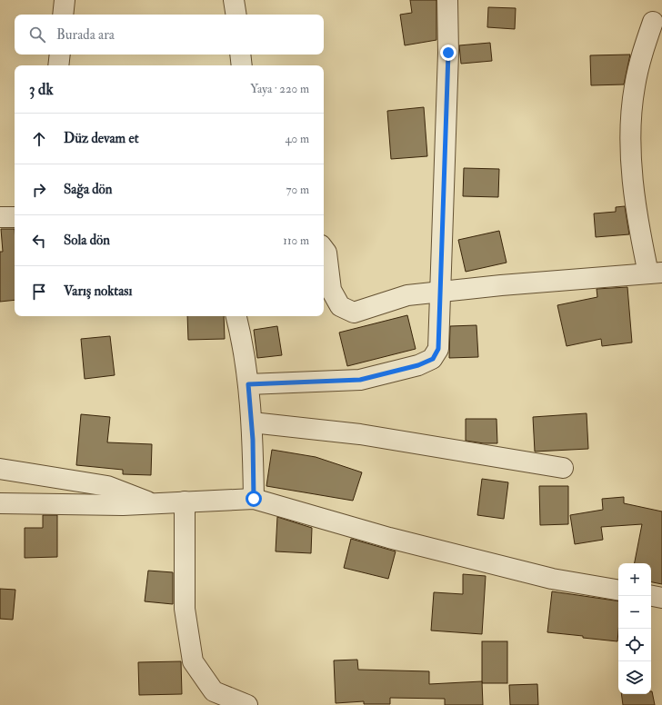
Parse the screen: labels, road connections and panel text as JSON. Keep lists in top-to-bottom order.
{
  "page": {
    "search": "Burada ara",
    "heading": ["3 dk", "Yaya · 220 m"],
    "list": [
      ["Düz devam et", "40 m"],
      ["Sağa dön", "70 m"],
      ["Sola dön", "110 m"],
      "Varış noktası"
    ],
    "map_buttons": ["+", "−"]
  }
}
